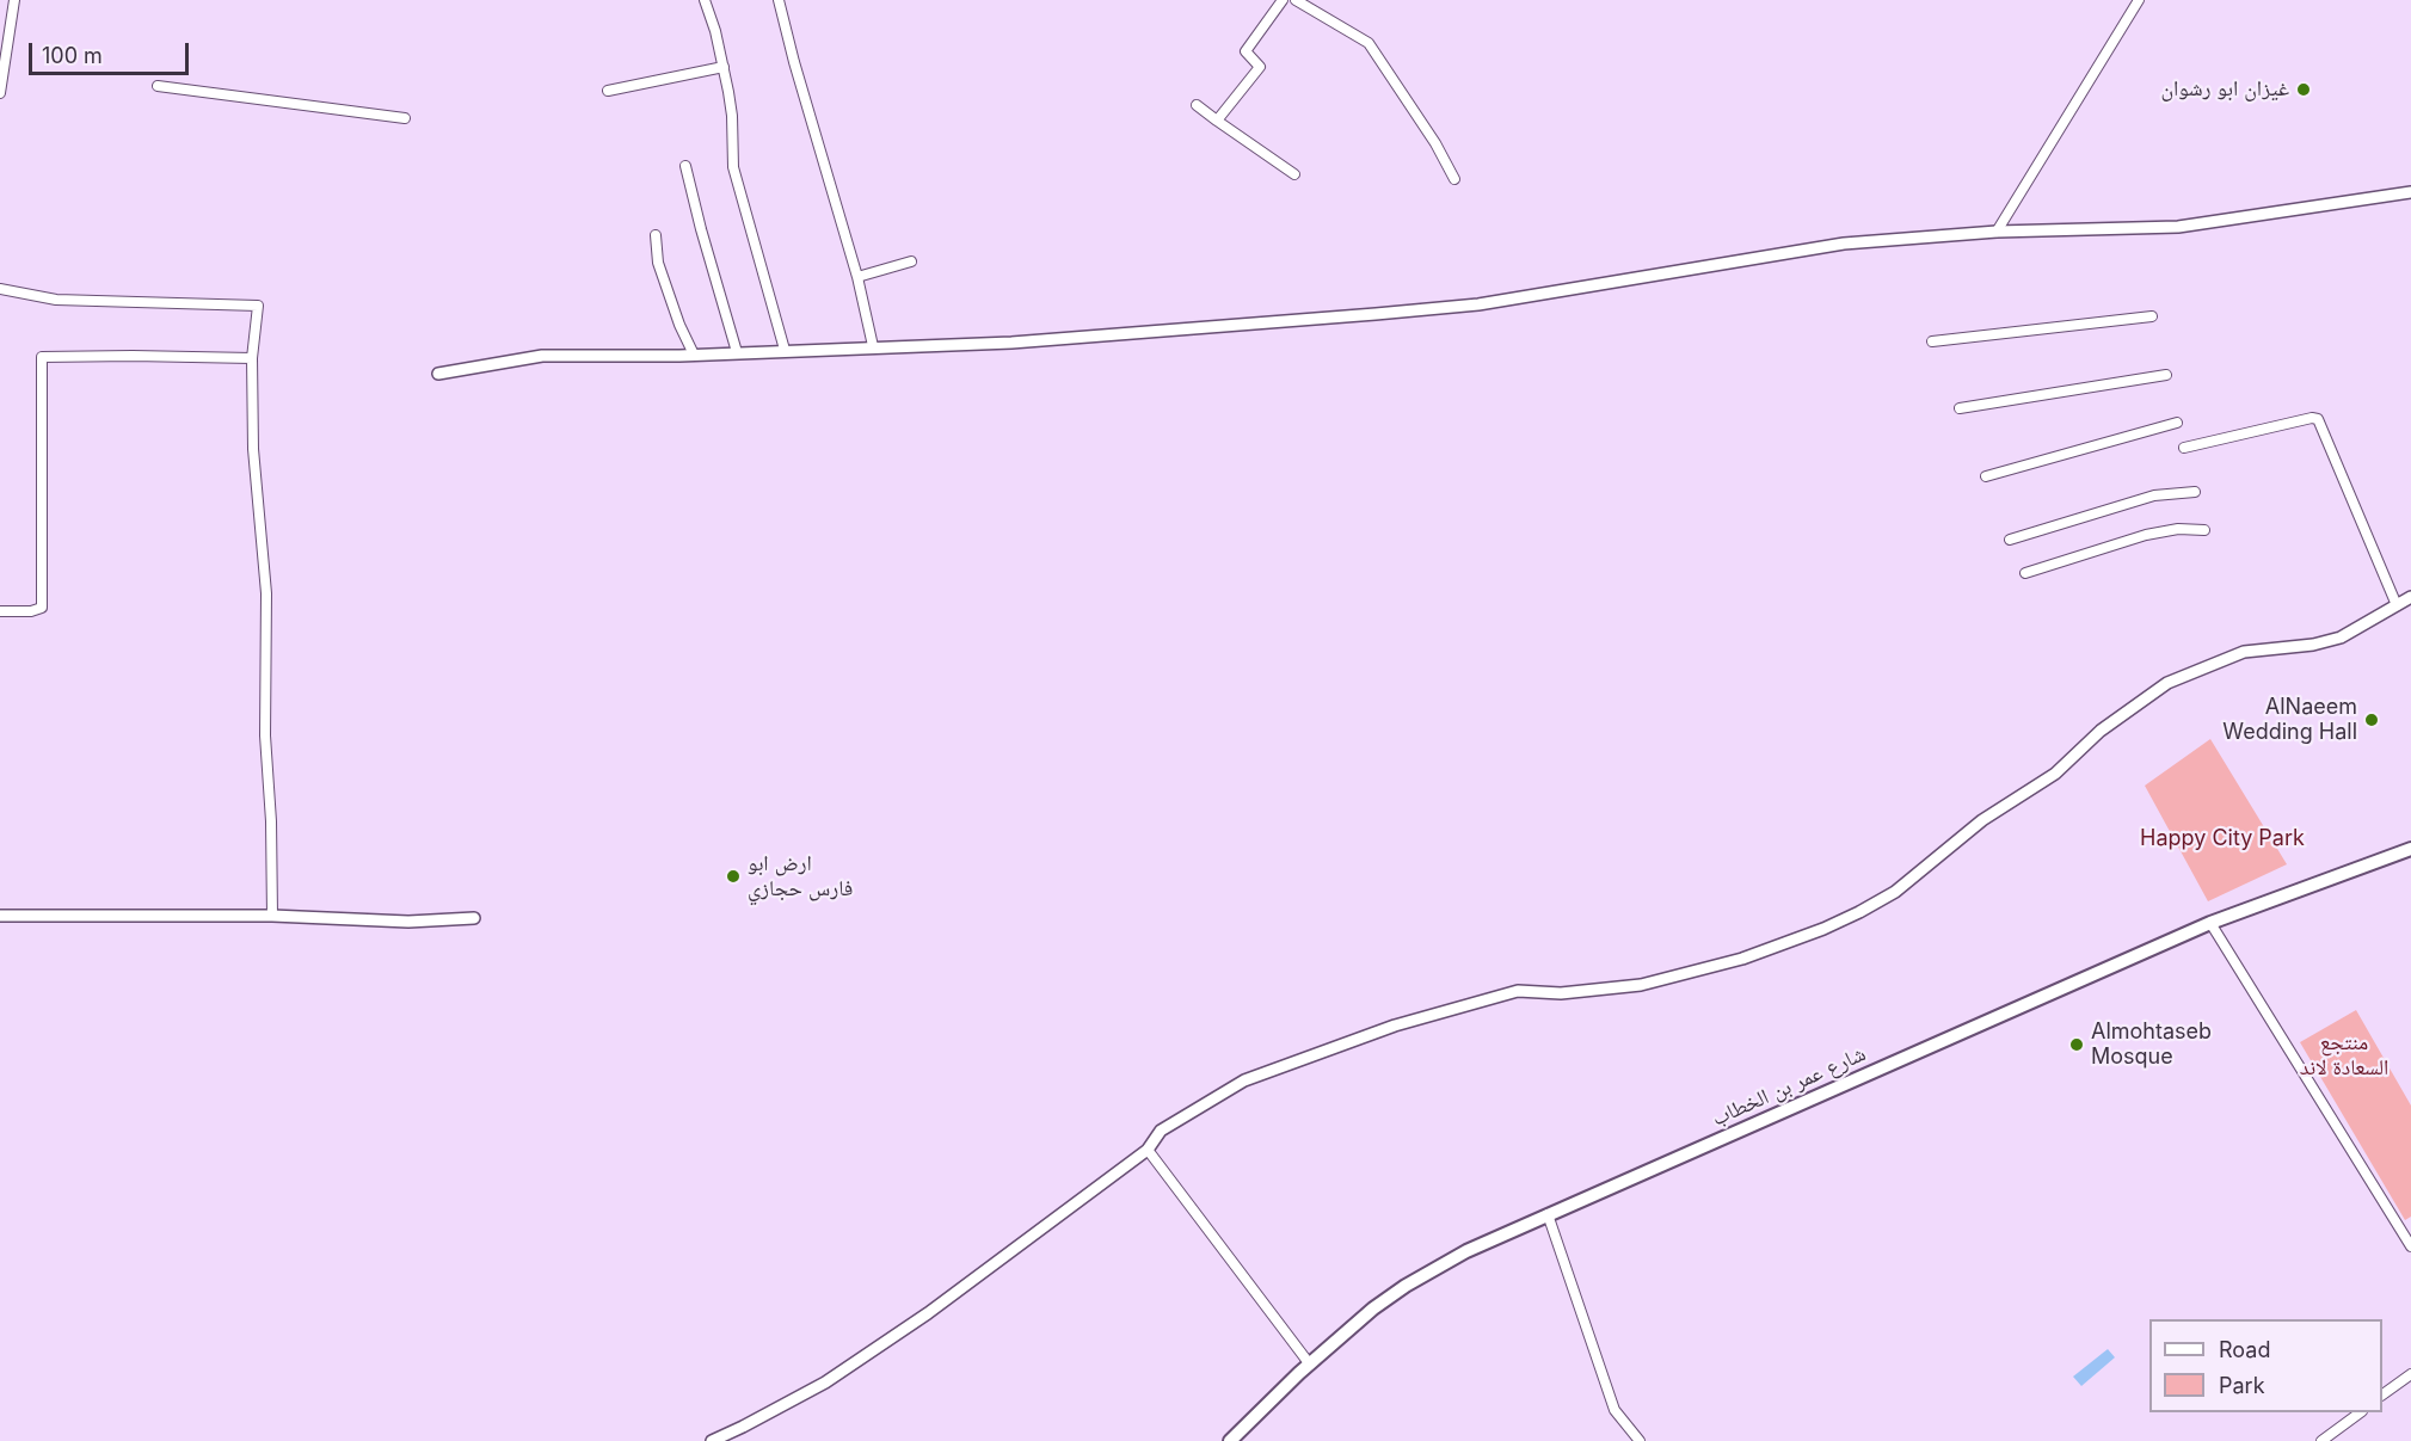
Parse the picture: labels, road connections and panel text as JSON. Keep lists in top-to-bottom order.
{
  "streets": {
    "main road": ["شارع عمر بن الخطاب"]
  },
  "parks": ["Happy City Park", "منتجع السعادة لاند"],
  "places": [
    "غيزان ابو رشوان",
    "AlNaeem Wedding Hall",
    "ارض ابو فارس حجازي",
    "Almohtaseb Mosque"
  ],
  "legend": ["Road", "Park"],
  "scale_bar": "100 m"
}
